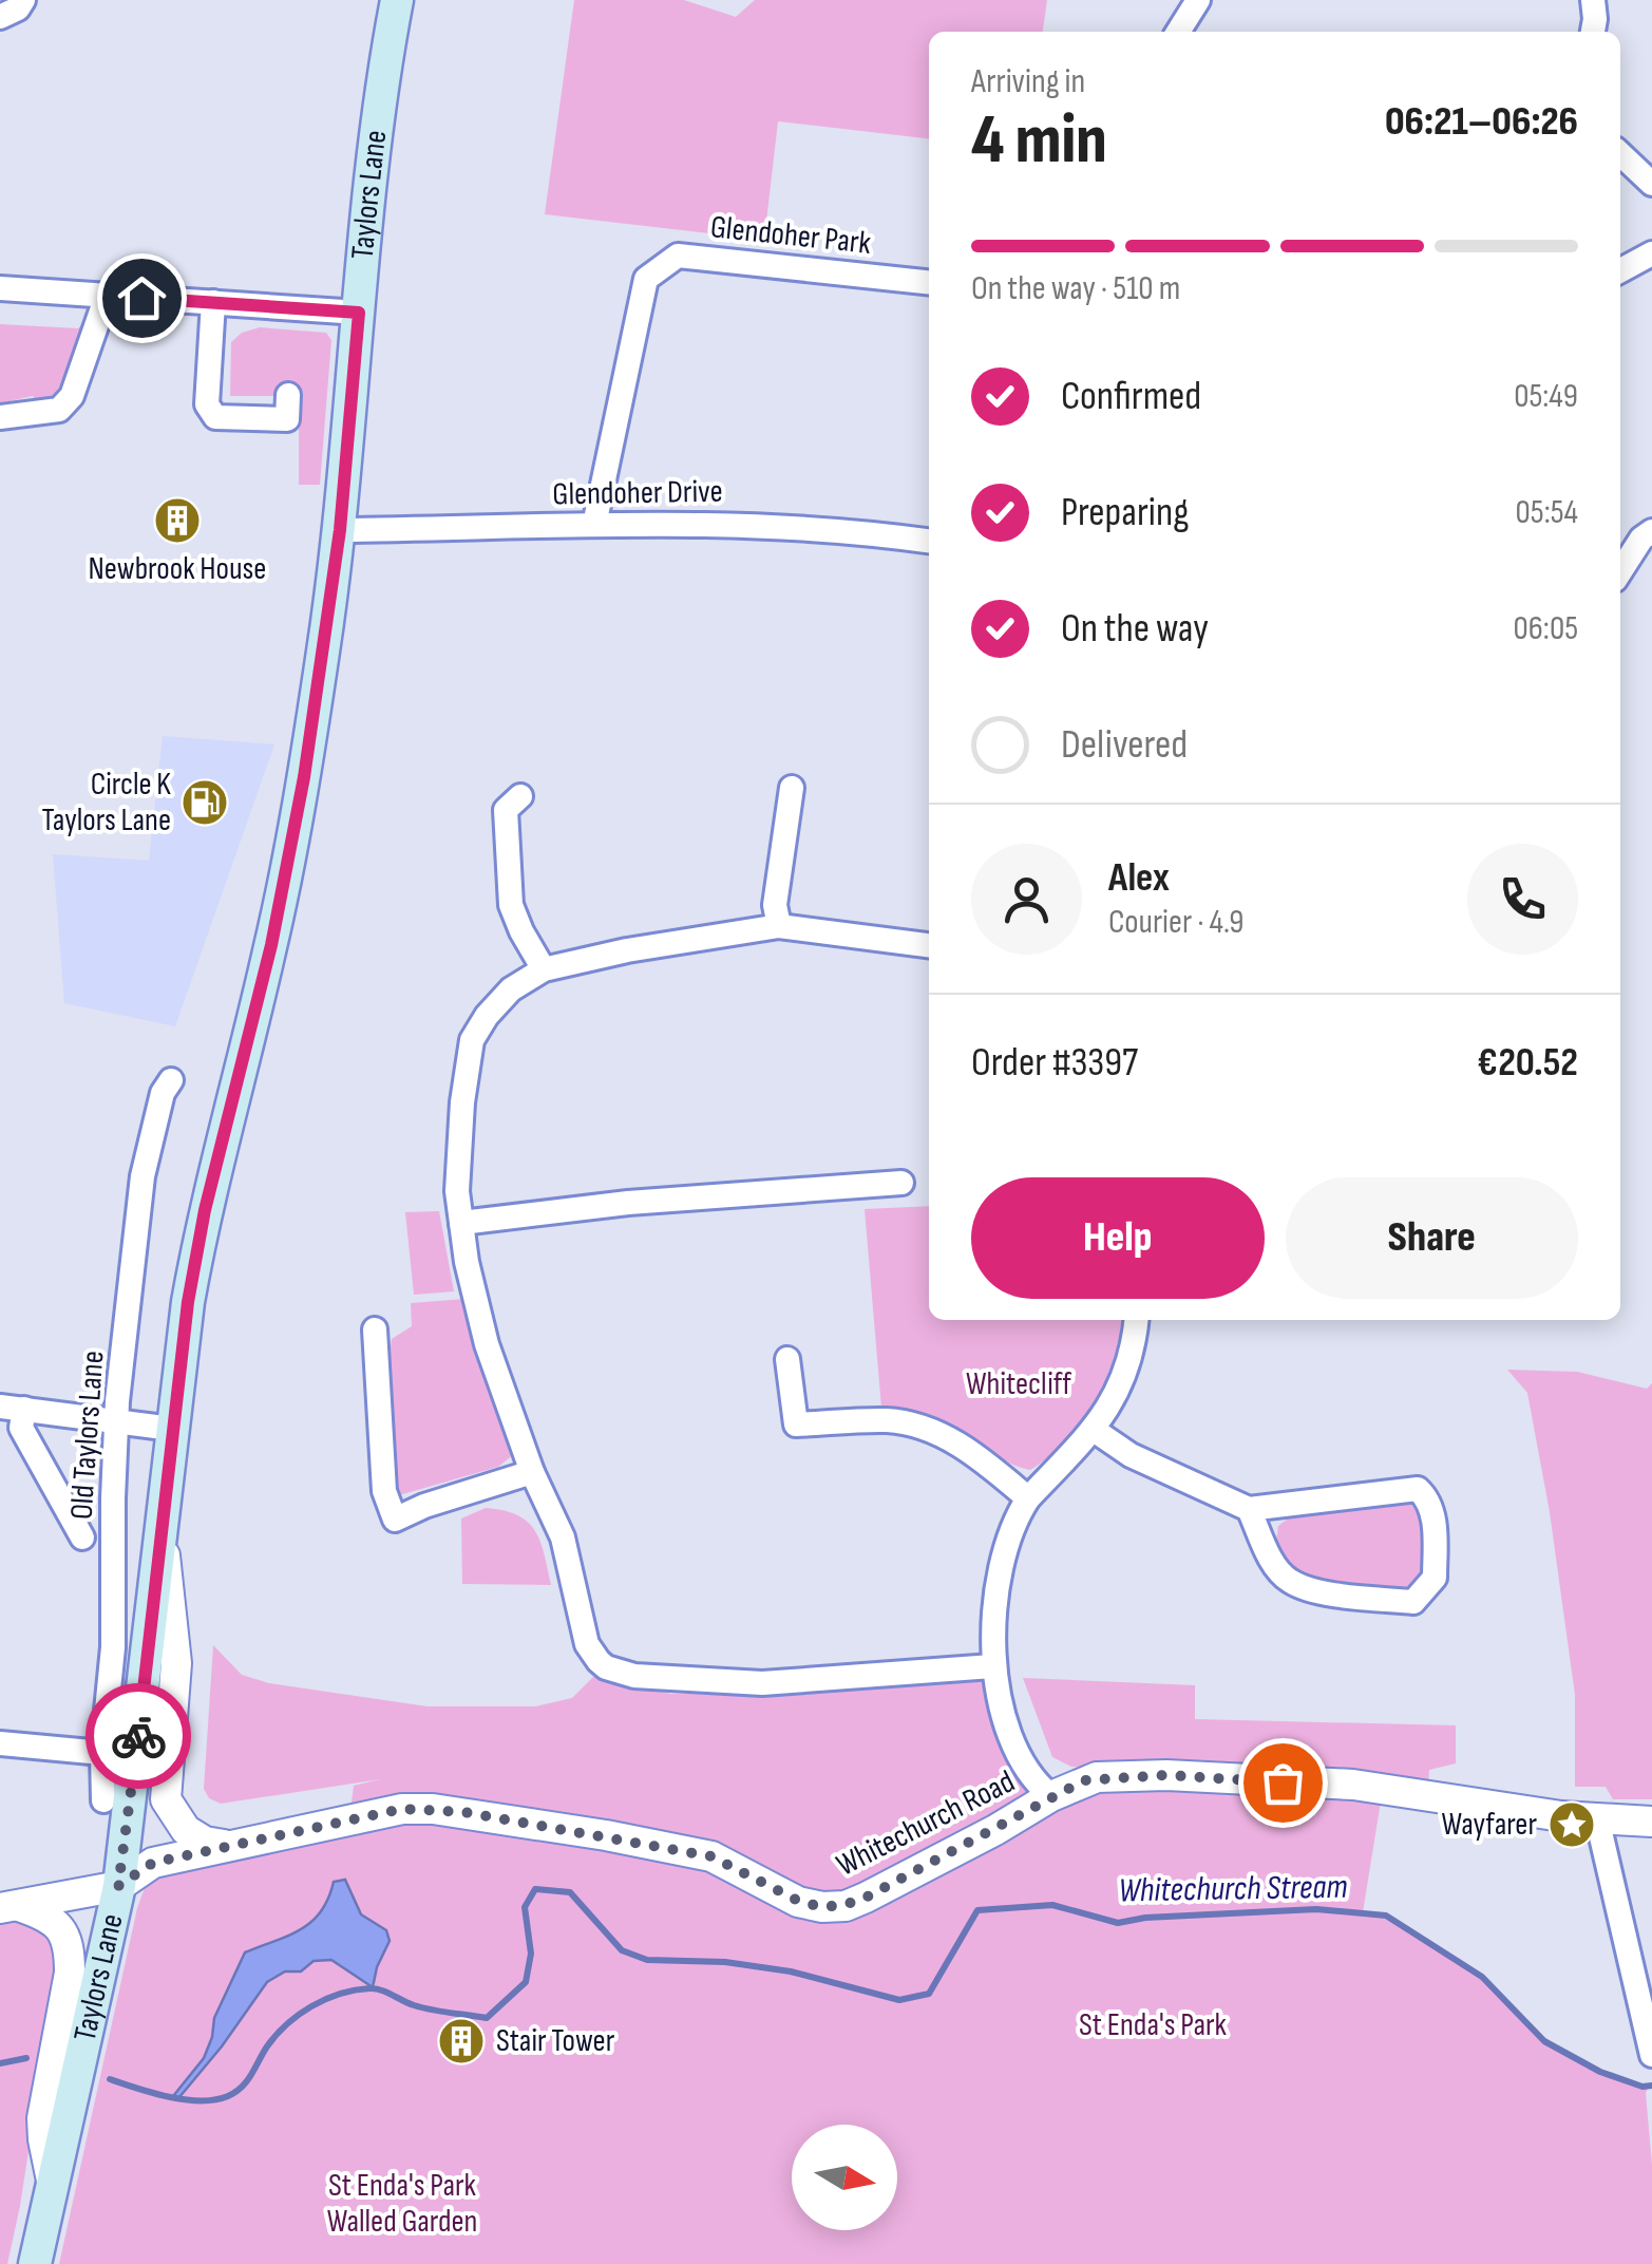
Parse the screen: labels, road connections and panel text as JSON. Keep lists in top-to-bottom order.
{
  "streets": {
    "main road": ["Taylors Lane"],
    "street": [
      "Glendoher Park",
      "Glendoher Drive",
      "Old Taylors Lane",
      "Whitechurch Road"
    ]
  },
  "crossings": [
    ["Taylors Lane", "Glendoher Drive"],
    ["Taylors Lane", "Whitechurch Road"],
    ["Glendoher Park", "Glendoher Drive"]
  ],
  "water": ["Whitechurch Stream"],
  "parks": ["Whitecliff", "St Enda's Park", "St Enda's Park Walled Garden"],
  "places": {
    "building": ["Newbrook House", "Stair Tower"],
    "fuel station": ["Circle K Taylors Lane"],
    "place": ["Wayfarer"]
  },
  "north": "right",
  "page": {
    "heading": ["4 min", "Arriving in", "06:21–06:26"],
    "panel": [
      "Alex",
      "Courier · 4.9",
      "Order #3397",
      "€20.52"
    ],
    "bar": "On the way · 510 m",
    "list": [
      ["Confirmed", "05:49"],
      ["Preparing", "05:54"],
      ["On the way", "06:05"],
      "Delivered"
    ],
    "buttons": ["Help", "Share"]
  }
}
